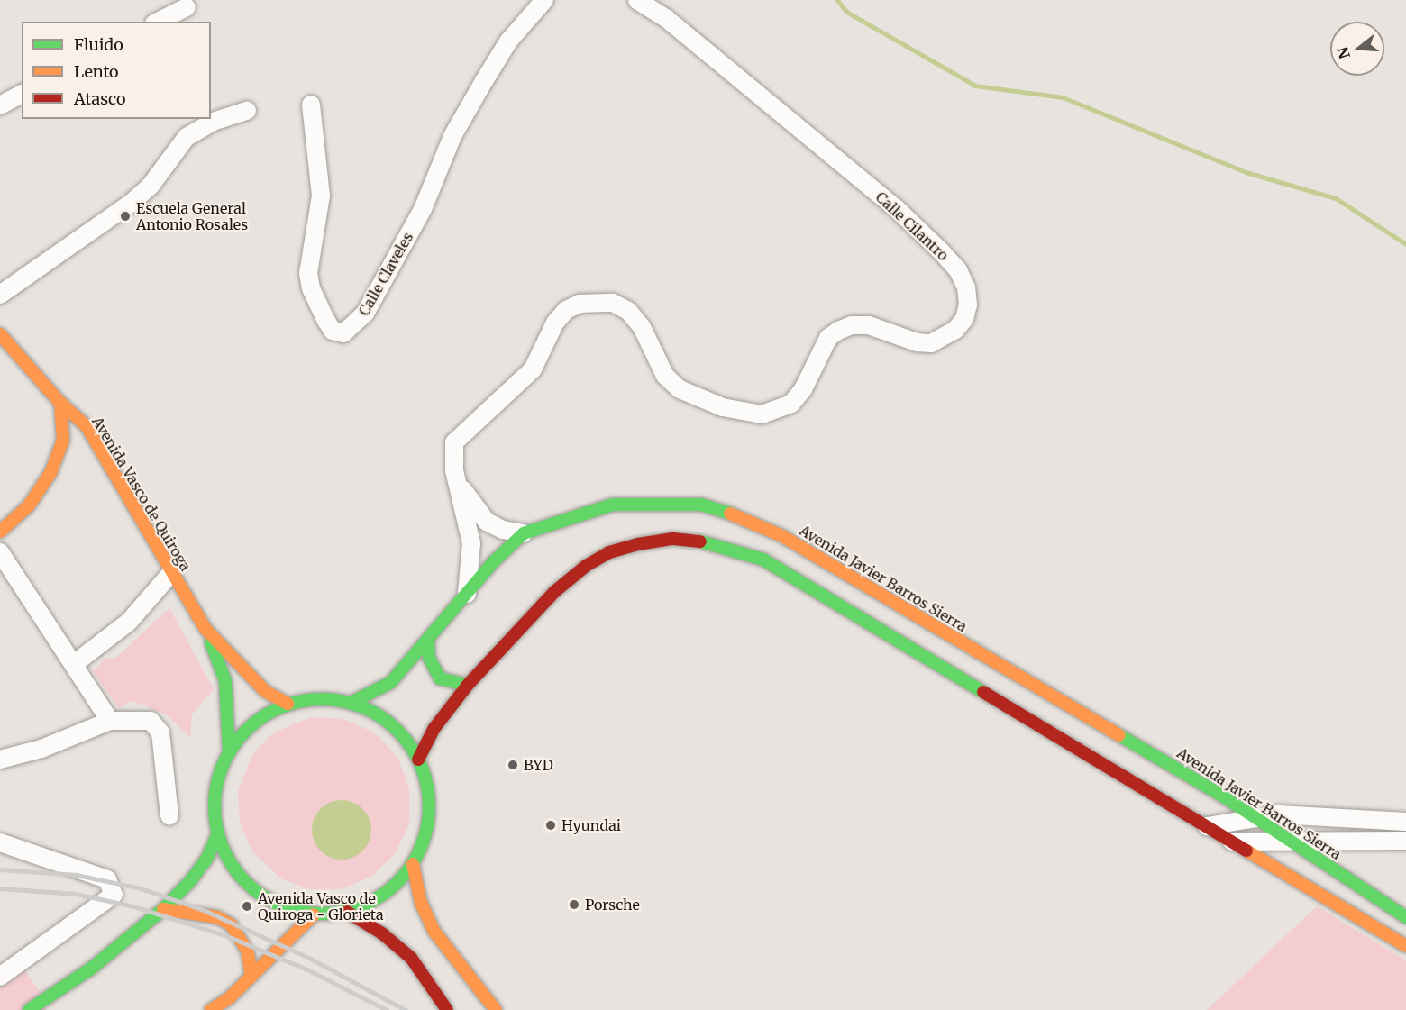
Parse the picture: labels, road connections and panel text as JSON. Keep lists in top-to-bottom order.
{
  "streets": {
    "main road": ["Avenida Vasco de Quiroga", "Avenida Javier Barros Sierra"],
    "street": ["Calle Cilantro", "Calle Claveles"]
  },
  "crossings": [
    ["Calle Cilantro", "Avenida Javier Barros Sierra"]
  ],
  "places": [
    "Escuela General Antonio Rosales",
    "BYD",
    "Hyundai",
    "Porsche",
    "Avenida Vasco de Quiroga - Glorieta"
  ],
  "legend": ["Fluido", "Lento", "Atasco"],
  "north": "left"
}
